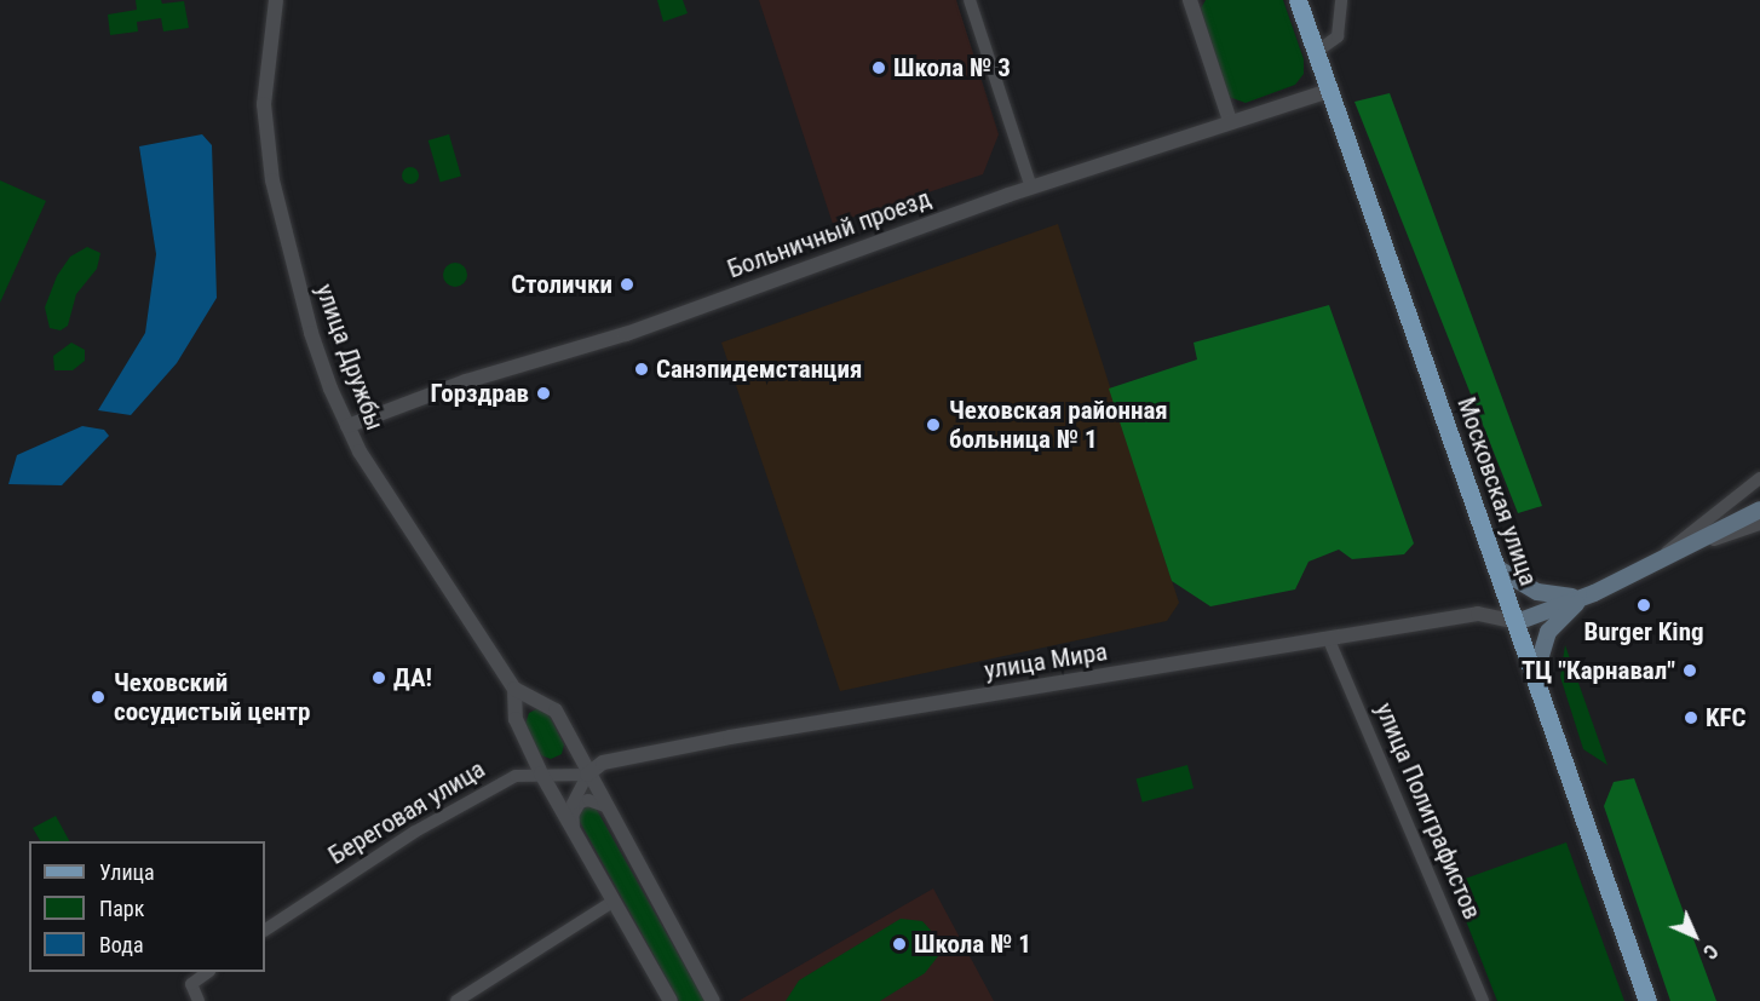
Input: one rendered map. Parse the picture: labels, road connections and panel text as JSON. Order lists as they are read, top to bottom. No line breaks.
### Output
{"streets":{"main road":["Московская улица"],"street":["Больничный проезд","улица Дружбы","улица Мира","улица Полиграфистов","Береговая улица"]},"crossings":[["Больничный проезд","улица Дружбы"],["Больничный проезд","Московская улица"],["улица Дружбы","улица Мира"],["улица Дружбы","Береговая улица"],["Московская улица","улица Мира"],["улица Мира","улица Полиграфистов"],["улица Мира","Береговая улица"]],"places":["Школа № 3","Столички","Санэпидемстанция","Горздрав","Чеховская районная больница № 1","Burger King","ТЦ \"Карнавал\"","ДА!","Чеховский сосудистый центр","KFC","Школа № 1"],"legend":["Улица","Парк","Вода"],"north":"bottom right"}
